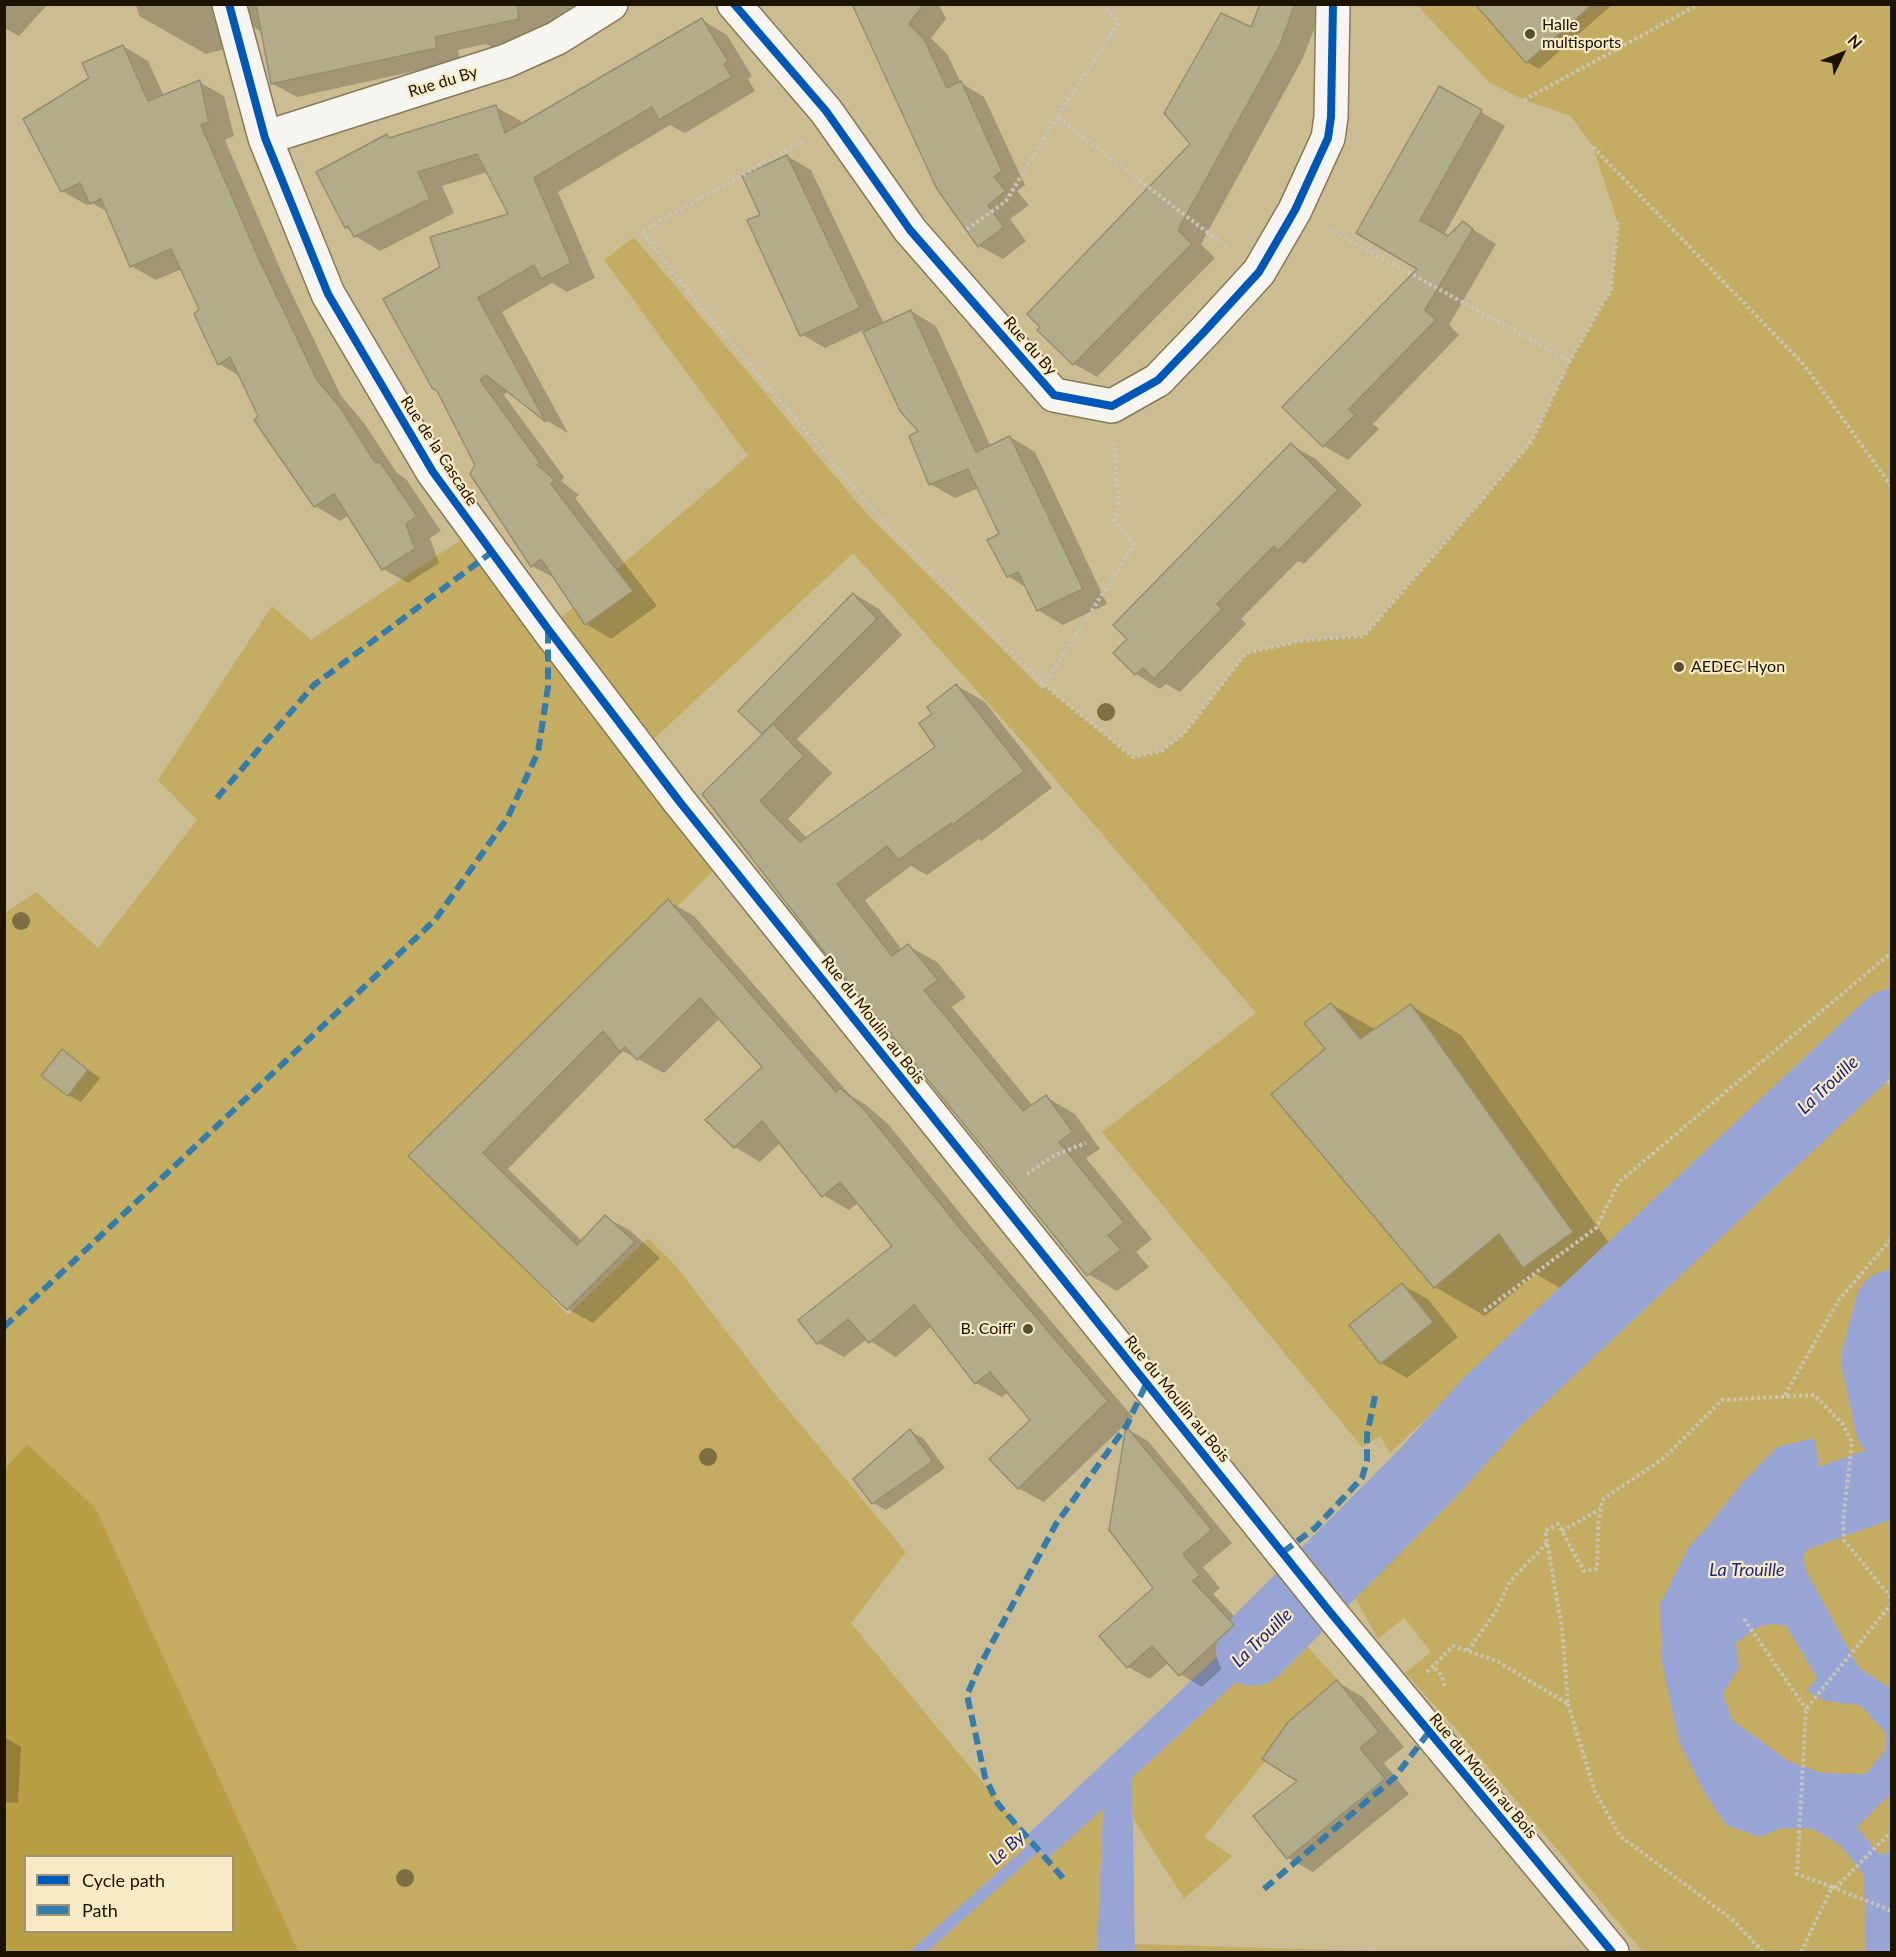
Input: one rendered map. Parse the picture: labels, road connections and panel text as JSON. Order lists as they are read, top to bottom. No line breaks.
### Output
{"streets":{"street":["Rue du By","Rue de la Cascade","Rue du Moulin au Bois"]},"crossings":[["Rue du By","Rue de la Cascade"],["Rue de la Cascade","Rue du Moulin au Bois"]],"water":["La Trouille","Le By"],"places":["Halle multisports","AEDEC Hyon","B. Coiff'"],"legend":["Cycle path","Path"],"north":"top right"}
